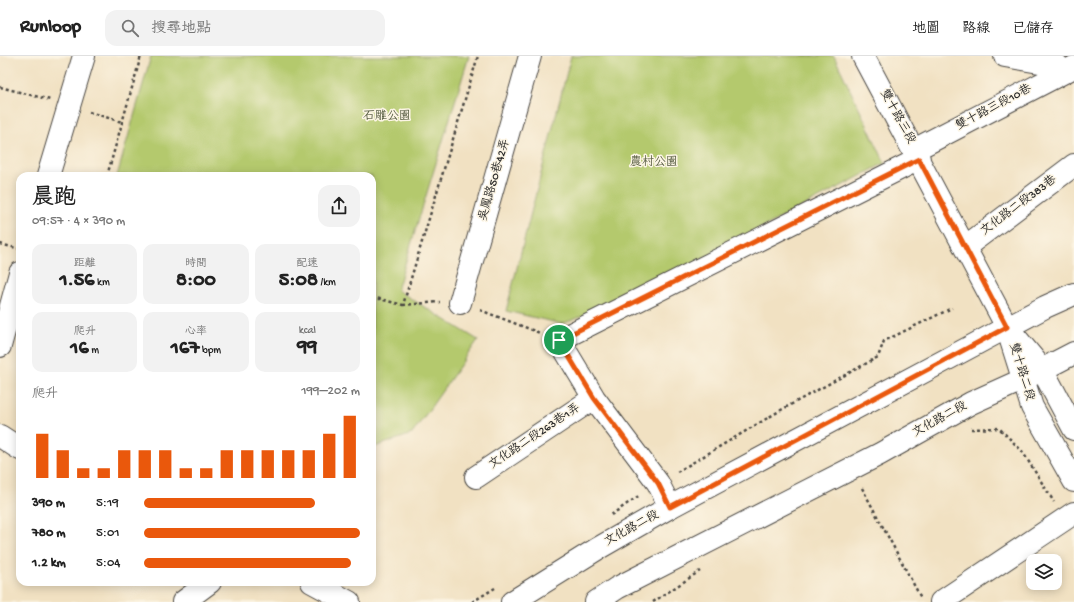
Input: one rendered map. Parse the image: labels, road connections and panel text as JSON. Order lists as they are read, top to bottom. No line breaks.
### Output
{"streets":{"main road":["雙十路三段10巷","雙十路三段","吳鳳路50巷42弄","文化路二段383巷","雙十路二段","文化路二段","文化路二段263巷1弄"]},"crossings":[["雙十路三段10巷","雙十路三段"],["雙十路三段","文化路二段383巷"],["雙十路三段","雙十路二段"],["雙十路三段","文化路二段"],["雙十路二段","文化路二段"]],"parks":["石雕公園","農村公園"],"page":{"header":"Runloop","search":"搜尋地點","nav":["地圖","路線","已儲存"],"heading":["晨跑","09:57 · 4 × 390 m"],"stats":[["距離","1.56 km"],["時間","8:00"],["配速","5:08 /km"],["爬升","16 m"],["心率","167 bpm"],["kcal","99"]],"chart":["爬升","199–202 m"],"list":[{"name":"390 m","note":"5:19"},{"name":"780 m","note":"5:01"},{"name":"1.2 km","note":"5:04"}]}}
